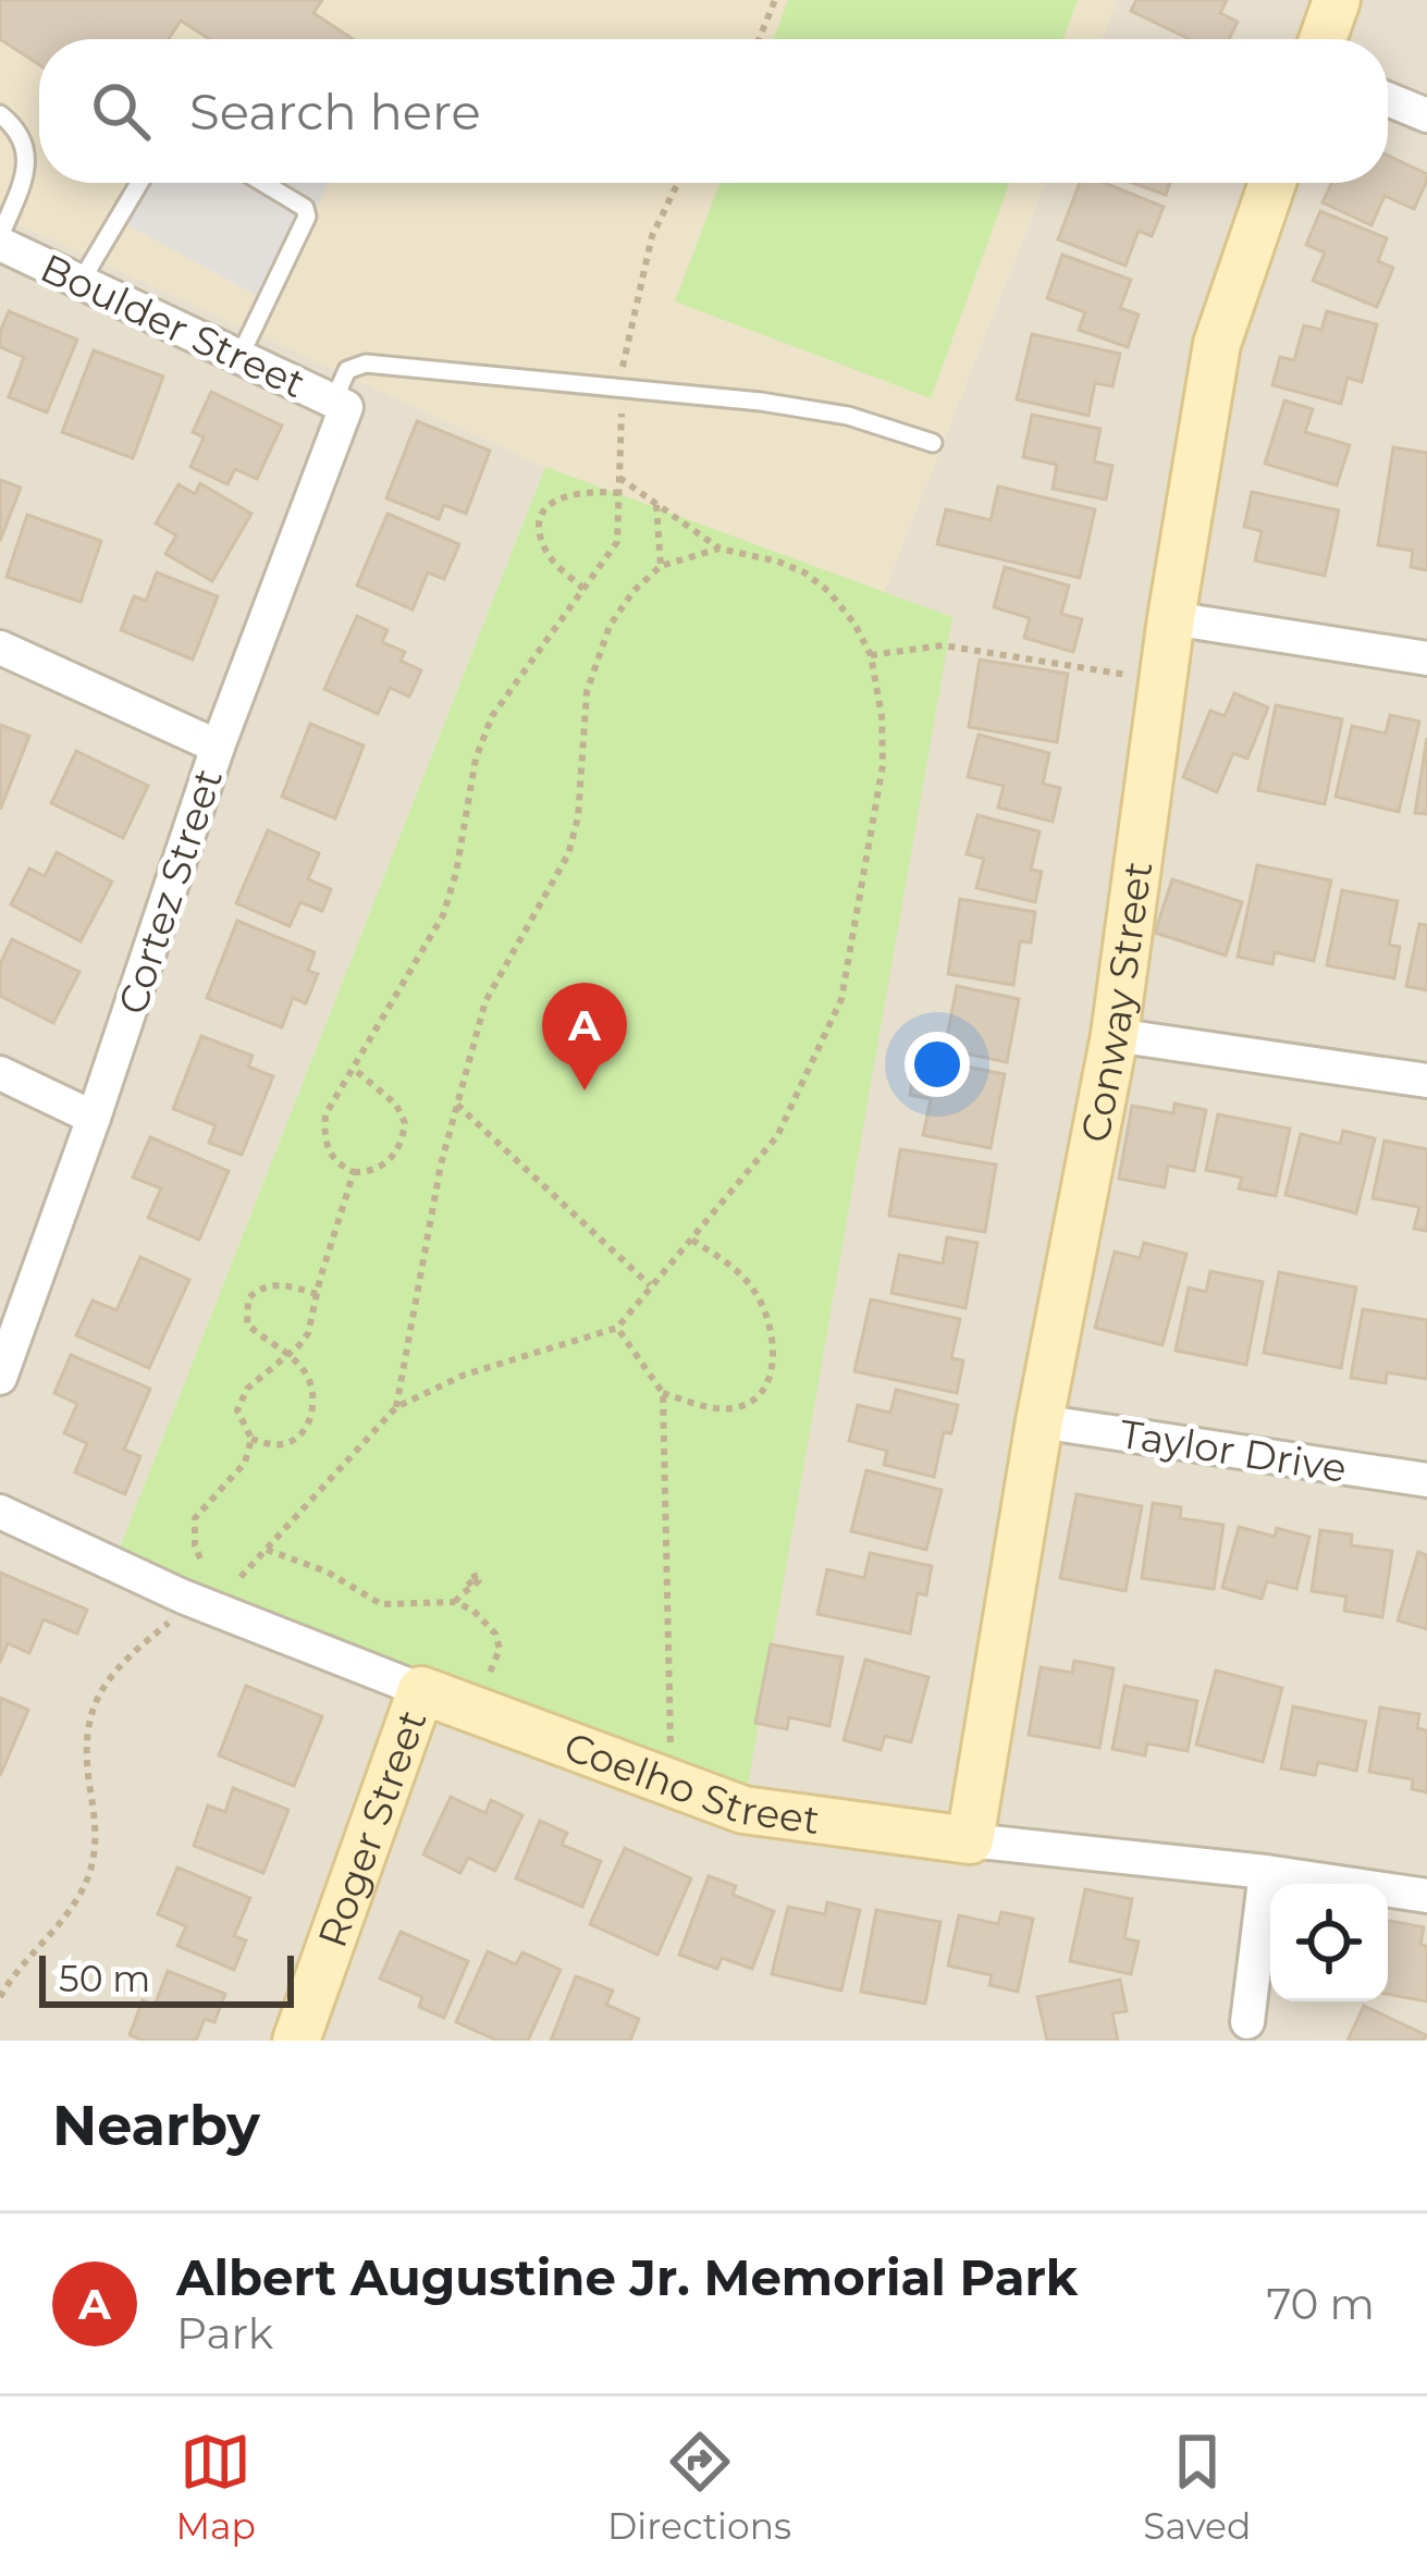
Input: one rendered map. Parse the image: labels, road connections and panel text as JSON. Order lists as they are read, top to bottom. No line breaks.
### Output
{"streets":{"street":["Boulder Street","Cortez Street","Conway Street","Taylor Drive","Coelho Street","Roger Street"]},"crossings":[["Boulder Street","Cortez Street"],["Conway Street","Taylor Drive"],["Conway Street","Coelho Street"],["Coelho Street","Roger Street"]],"scale_bar":"50 m","page":{"search":"Search here","pins":"A","scale":"50 m","heading":"Nearby","list":[{"mark":"A","name":"Albert Augustine Jr. Memorial Park","note":"Park","value":"70 m"}],"nav":["Map","Directions","Saved"]}}
